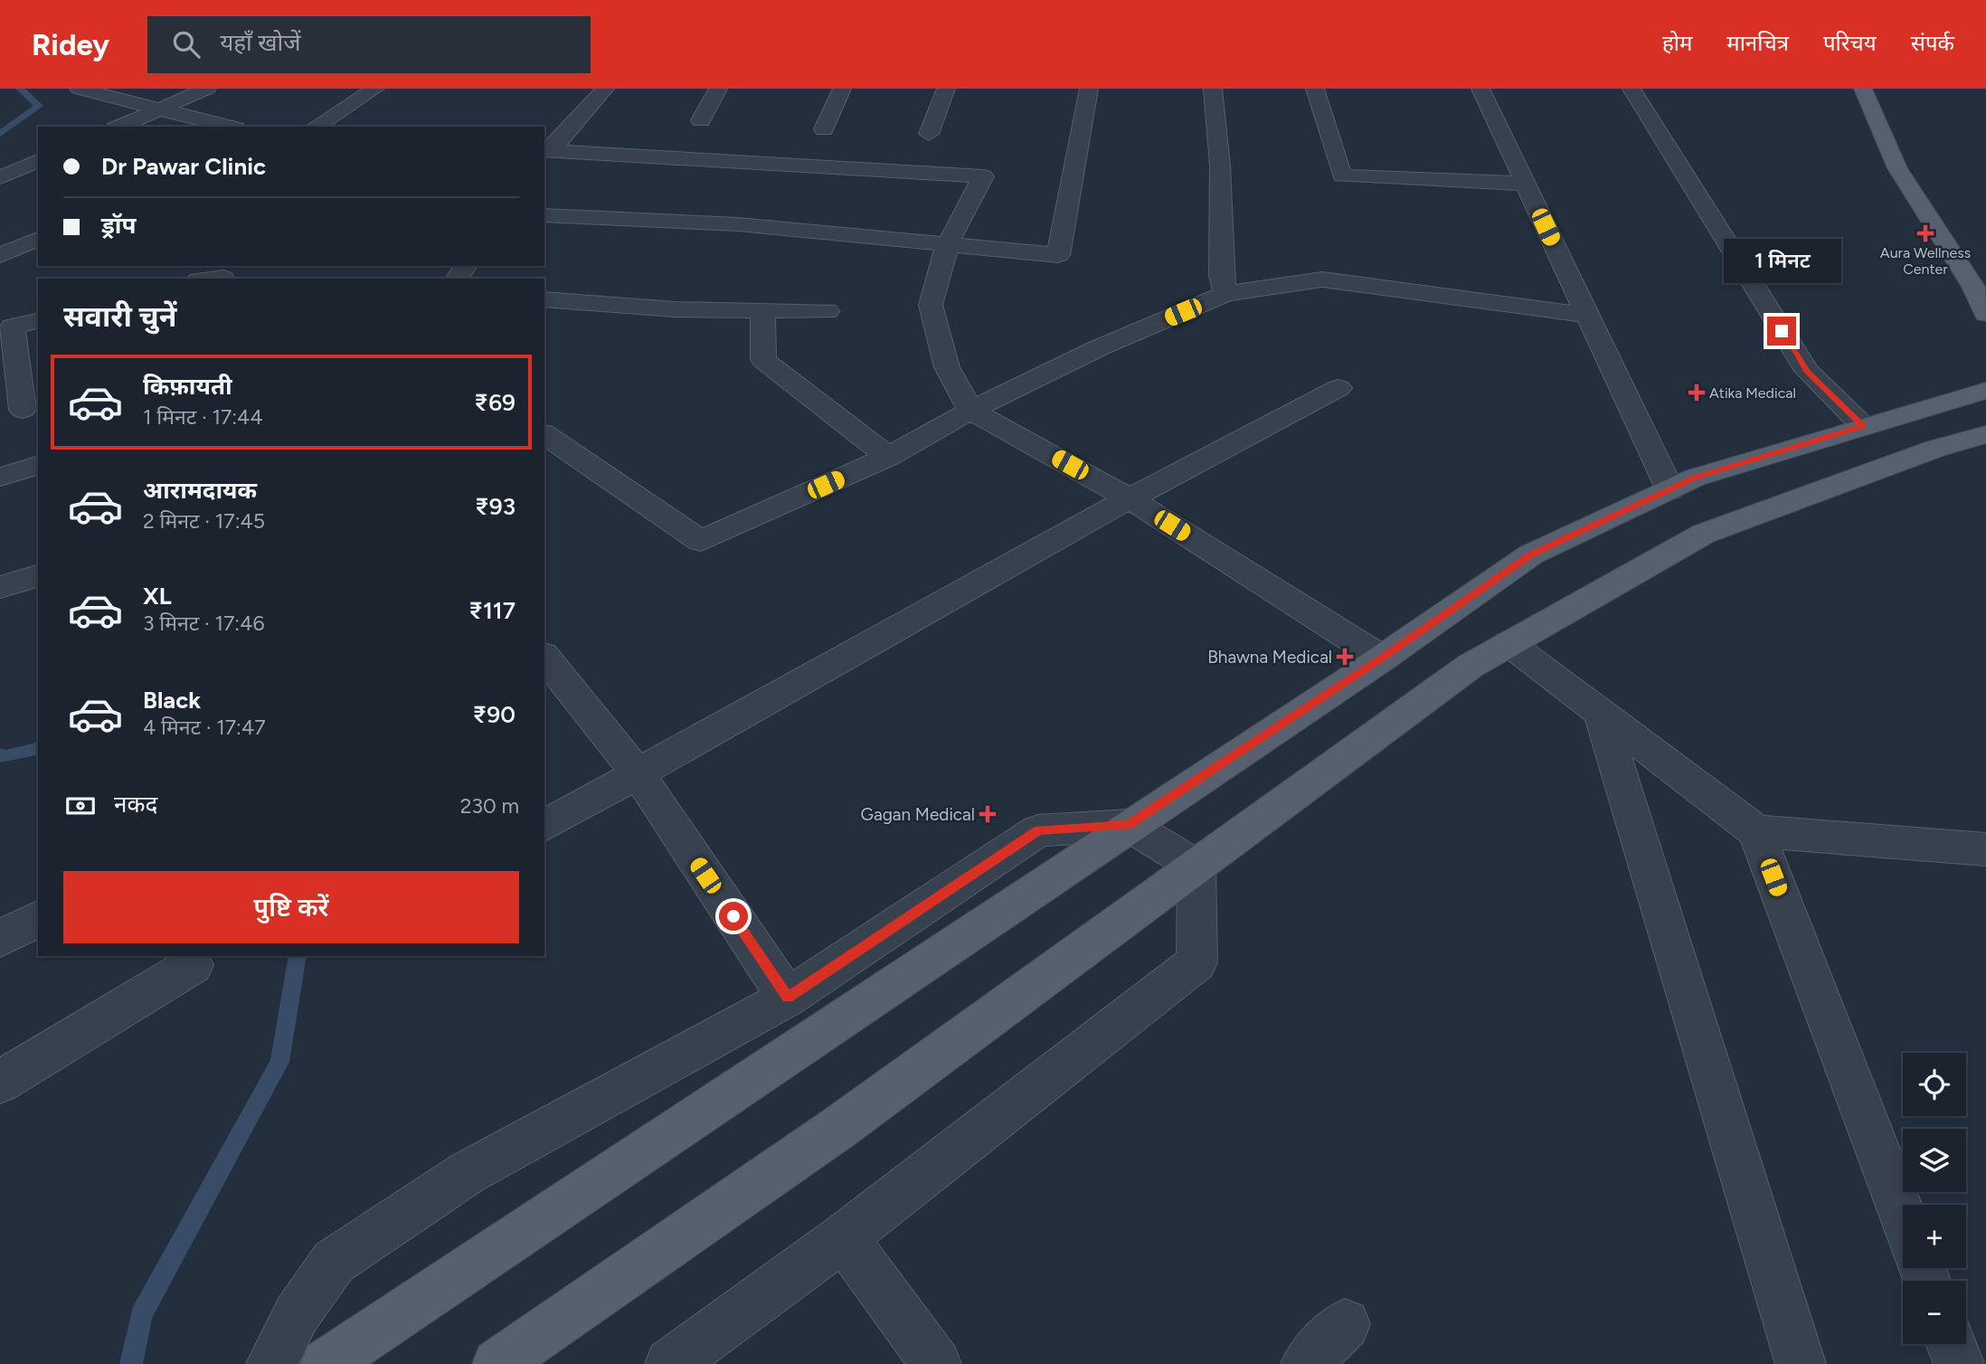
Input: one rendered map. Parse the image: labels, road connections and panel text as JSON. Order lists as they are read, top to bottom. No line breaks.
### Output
{"places":{"health":["Aura Wellness Center","Atika Medical","Bhawna Medical","Gagan Medical"]},"page":{"header":"Ridey","search":"यहाँ खोजें","nav":["होम","मानचित्र","परिचय","संपर्क"],"banner":["Dr Pawar Clinic","ड्रॉप"],"bubble":"1 मिनट","heading":"सवारी चुनें","list":[{"name":"किफ़ायती","note":"1 मिनट · 17:44","value":"₹69"},{"name":"आरामदायक","note":"2 मिनट · 17:45","value":"₹93"},{"name":"XL","note":"3 मिनट · 17:46","value":"₹117"},{"name":"Black","note":"4 मिनट · 17:47","value":"₹90"}],"pay":["नकद","230 m"],"buttons":"पुष्टि करें","map_buttons":["+","−"]}}
